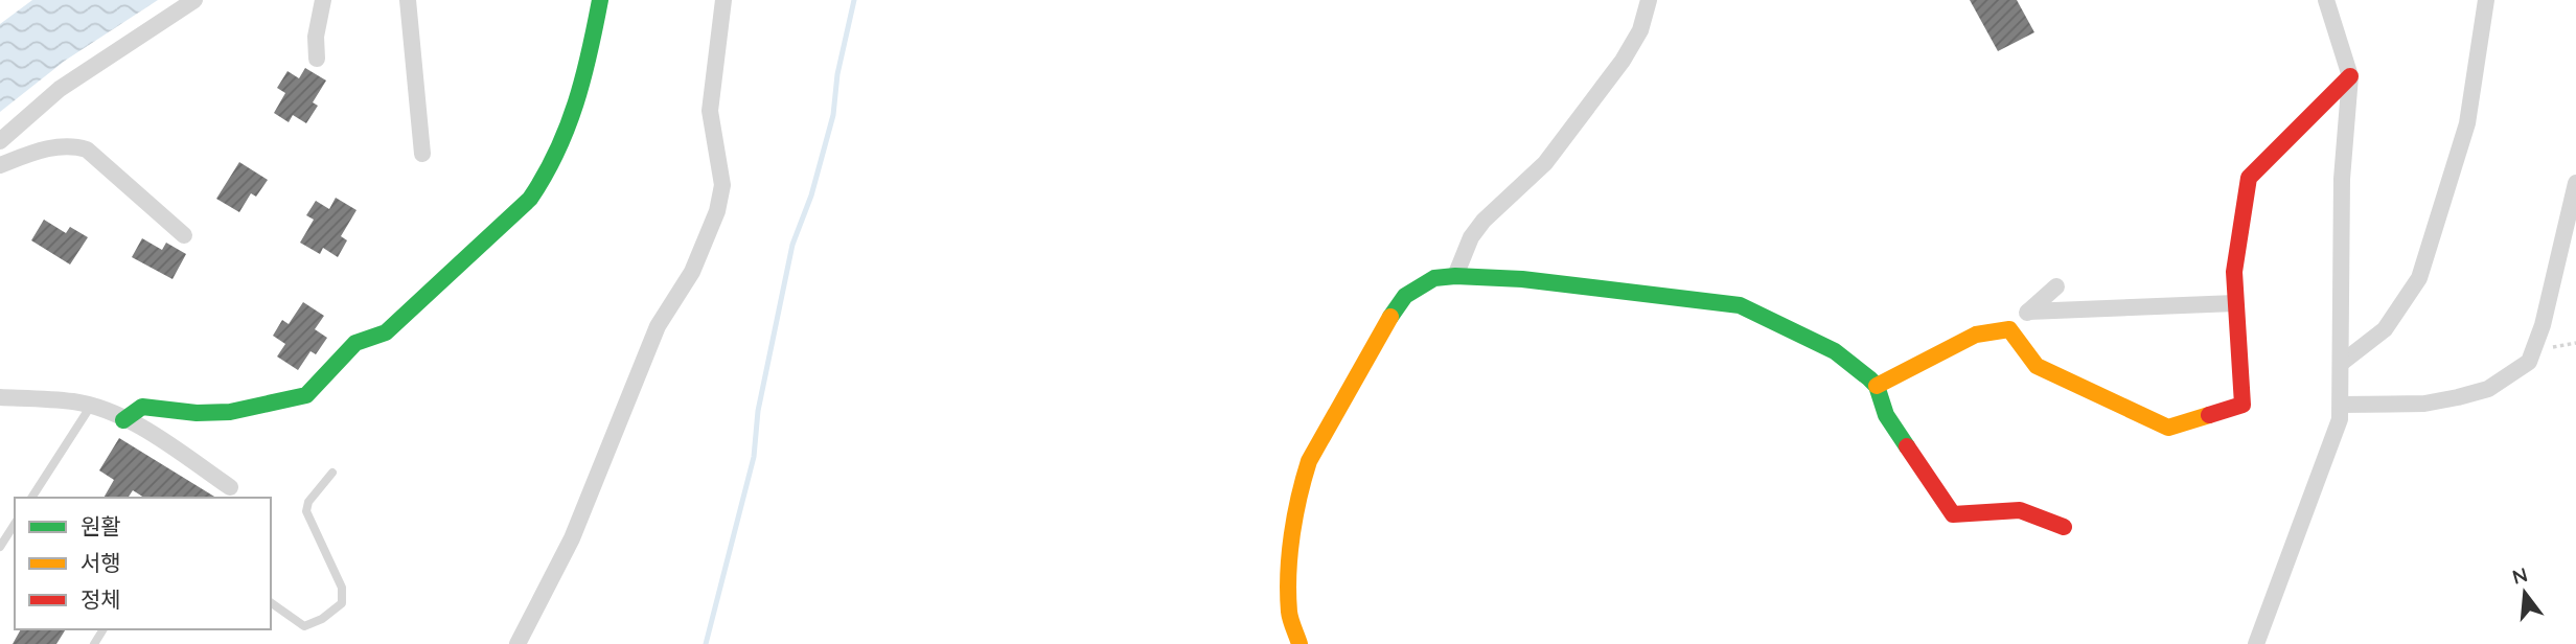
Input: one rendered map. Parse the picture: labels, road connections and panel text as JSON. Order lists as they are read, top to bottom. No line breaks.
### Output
{"legend":["원활","서행","정체"],"north":"top"}
